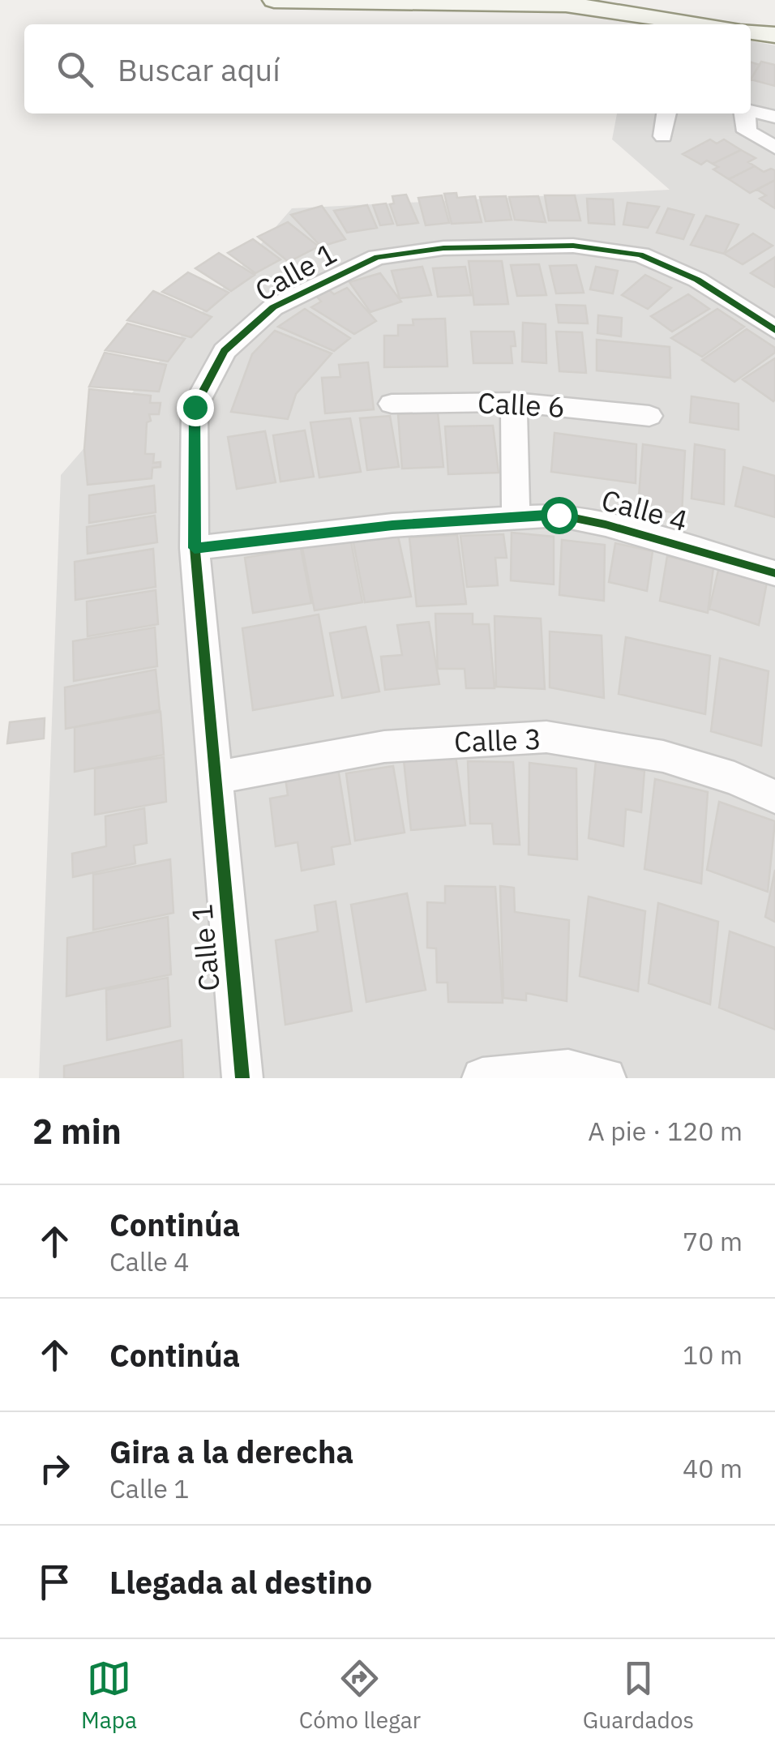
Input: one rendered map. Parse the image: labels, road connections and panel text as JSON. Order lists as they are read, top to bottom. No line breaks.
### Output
{"streets":{"street":["Calle 1","Calle 6","Calle 4","Calle 3"]},"crossings":[["Calle 1","Calle 4"],["Calle 1","Calle 3"]],"page":{"search":"Buscar aquí","heading":["2 min","A pie · 120 m"],"list":[["Continúa","Calle 4","70 m"],["Continúa","10 m"],["Gira a la derecha","Calle 1","40 m"],"Llegada al destino"],"nav":["Mapa","Cómo llegar","Guardados"]}}
